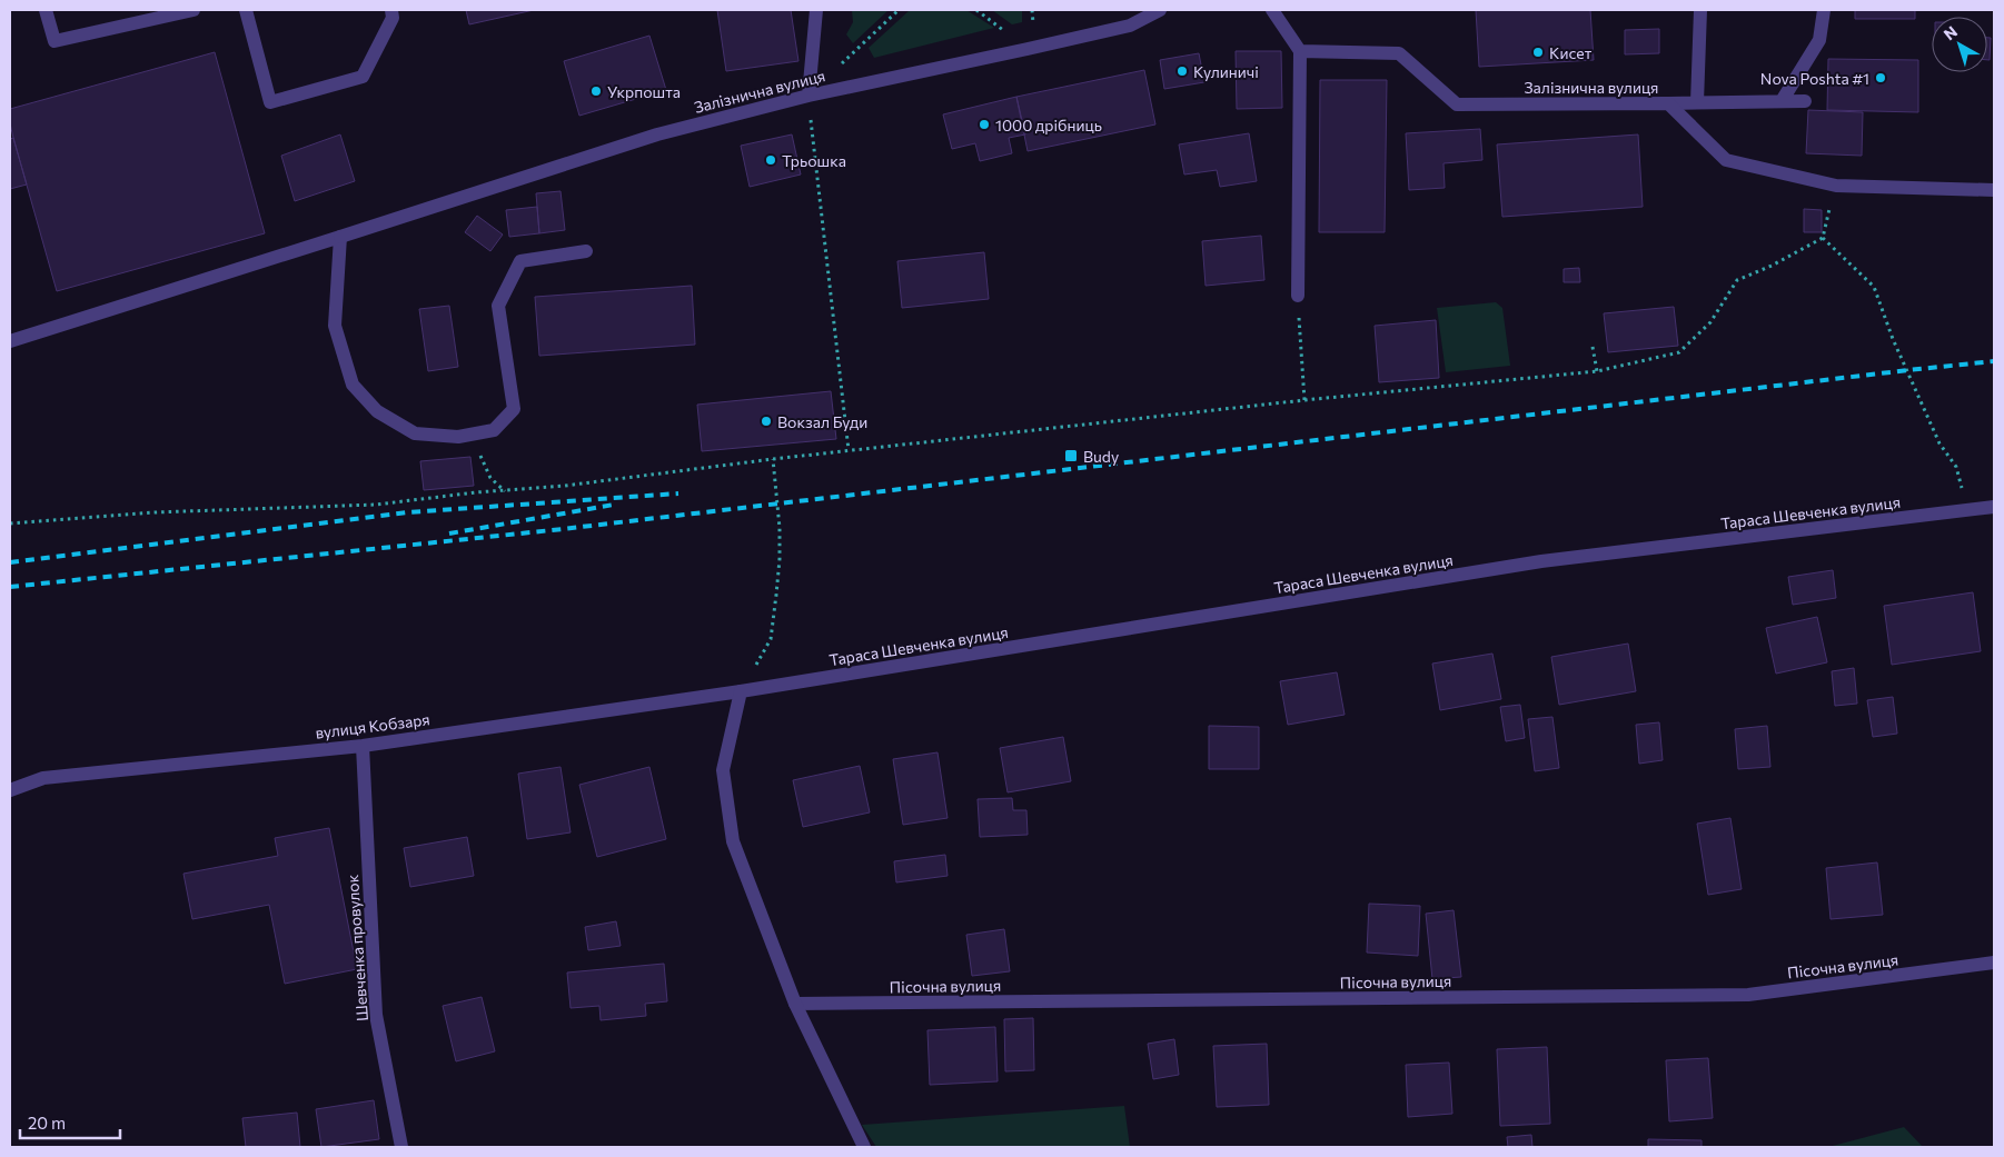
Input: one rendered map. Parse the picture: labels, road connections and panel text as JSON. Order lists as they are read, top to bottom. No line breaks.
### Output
{"streets":{"street":["Залізнична вулиця","Тараса Шевченка вулиця","вулиця Кобзаря","Шевченка провулок","Пісочна вулиця"]},"crossings":[["Тараса Шевченка вулиця","вулиця Кобзаря"],["вулиця Кобзаря","Шевченка провулок"]],"places":{"other":["Кисет","Кулиничі","Nova Poshta #1","Укрпошта","1000 дрібниць","Трьошка","Вокзал Буди"],"transit":["Budy"]},"scale_bar":"20 m","north":"top left"}
